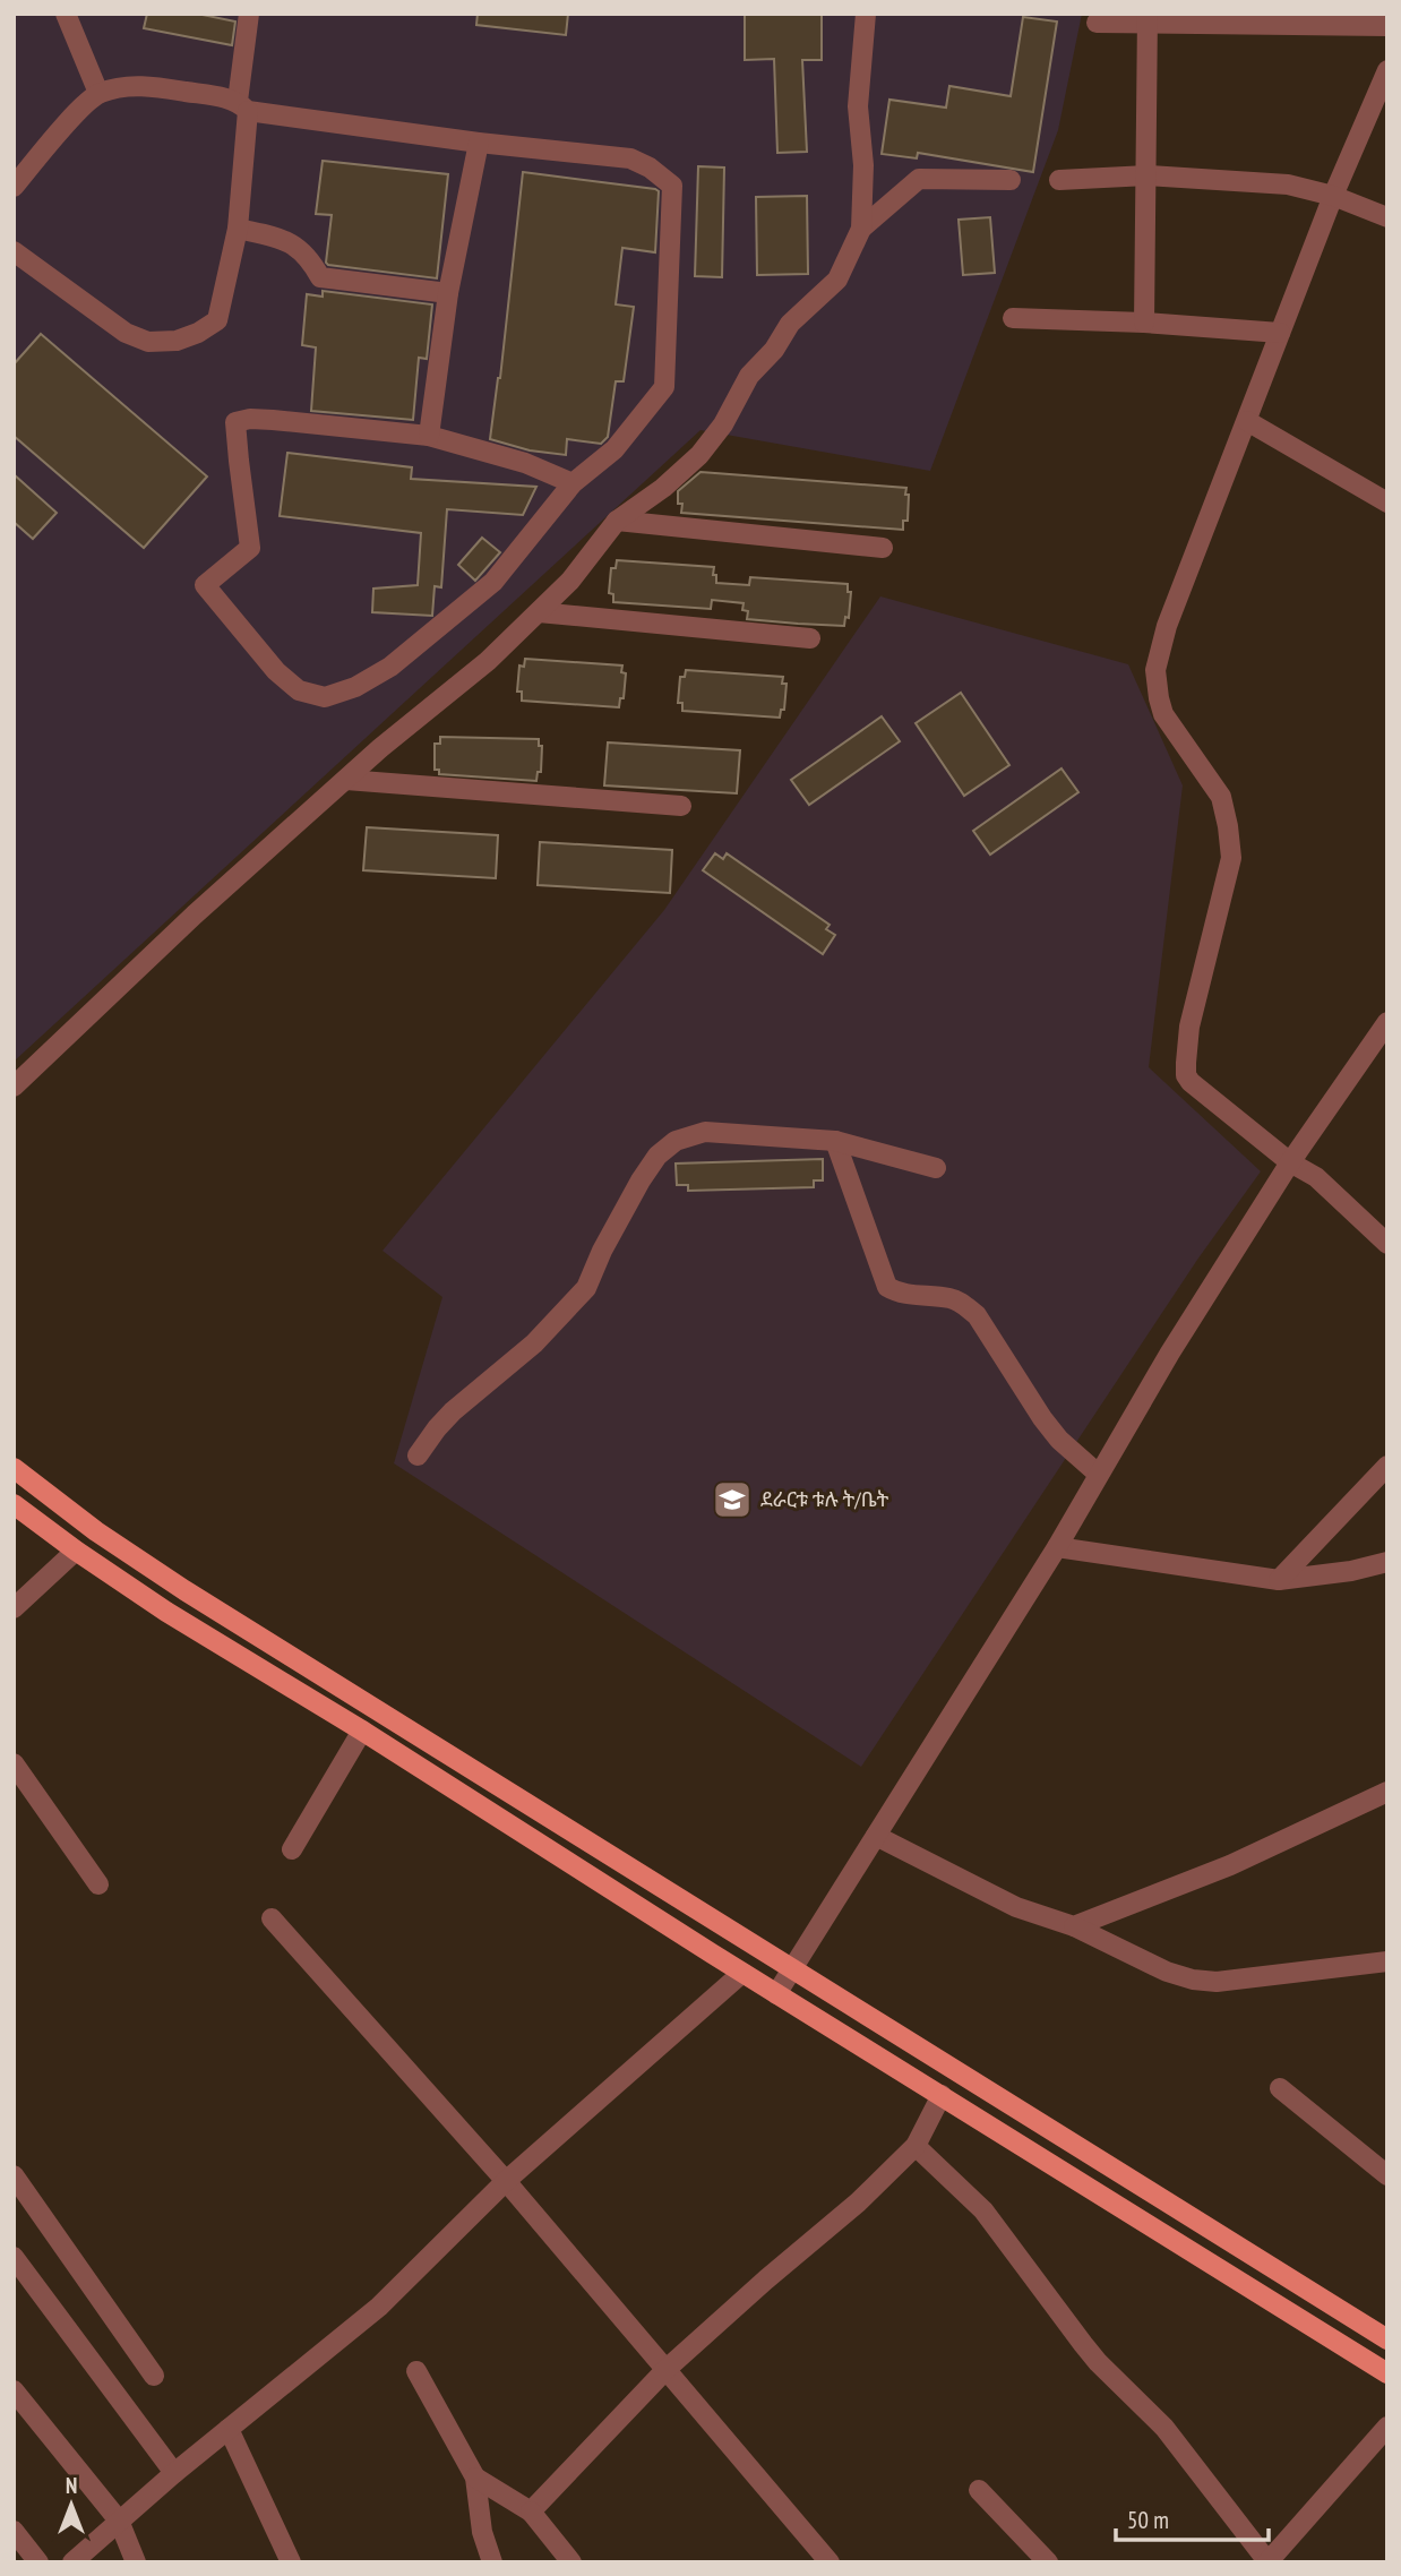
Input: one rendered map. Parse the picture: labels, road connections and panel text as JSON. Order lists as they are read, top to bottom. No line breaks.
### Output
{"places":{"school or university":["ደራርቱ ቱሉ ት/ቤት"]},"scale_bar":"50 m","north":"top"}
